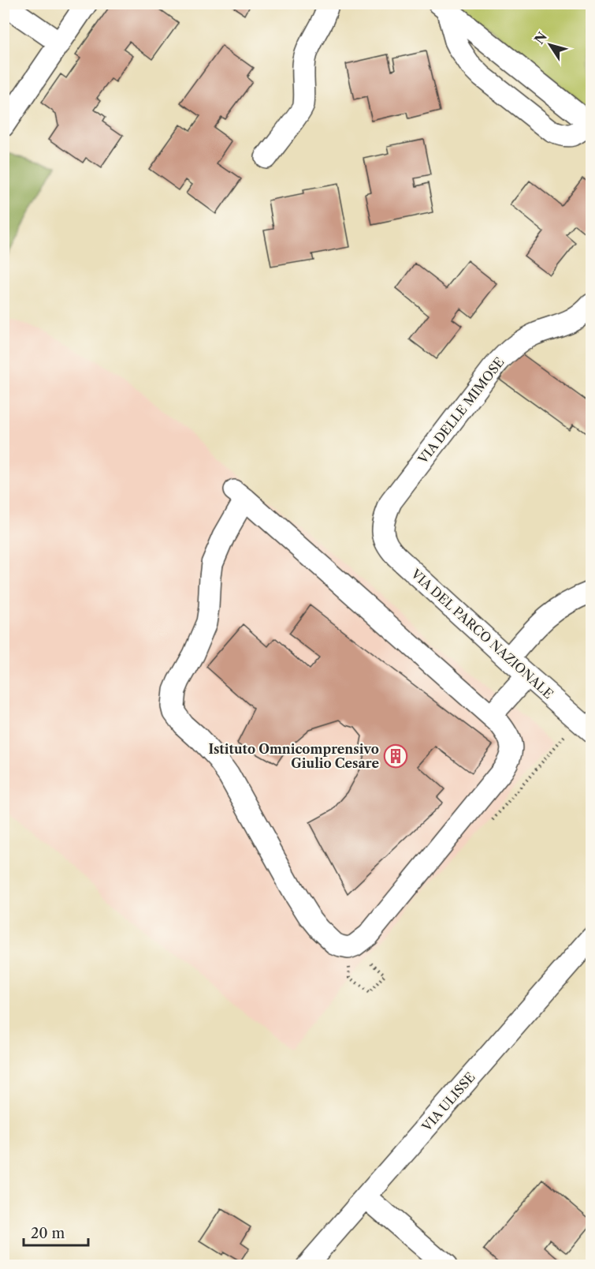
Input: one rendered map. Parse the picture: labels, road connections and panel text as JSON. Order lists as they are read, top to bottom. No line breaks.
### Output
{"streets":{"street":["VIA DELLE MIMOSE","VIA DEL PARCO NAZIONALE","VIA ULISSE"]},"crossings":[["VIA DELLE MIMOSE","VIA DEL PARCO NAZIONALE"]],"places":{"building":["Istituto Omnicomprensivo Giulio Cesare"]},"scale_bar":"20 m","north":"top left"}
